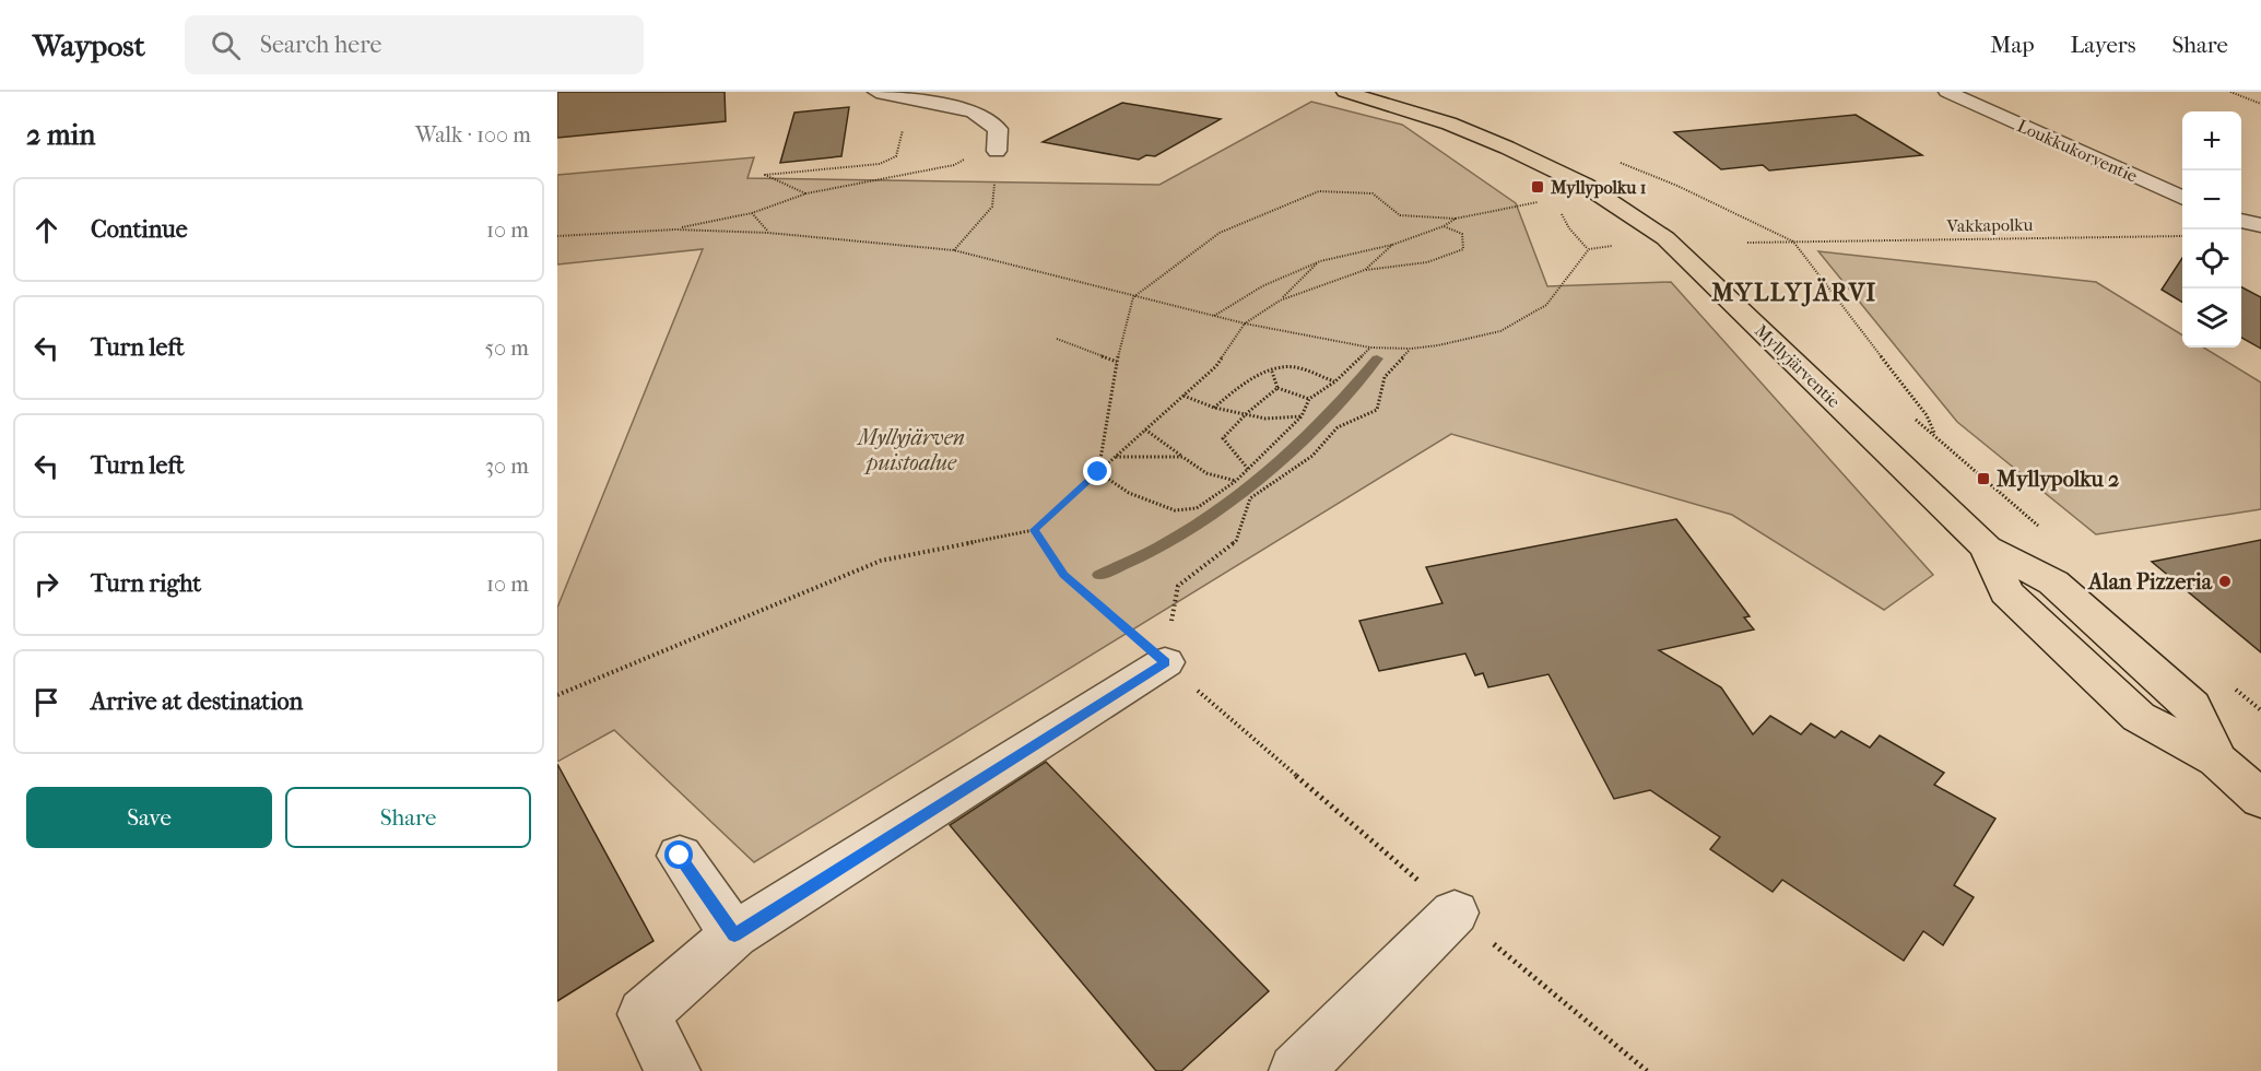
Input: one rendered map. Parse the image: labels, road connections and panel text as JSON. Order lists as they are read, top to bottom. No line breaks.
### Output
{"streets":{"main road":["Myllyjärventie"],"street":["Loukkukorventie"],"path":["Vakkapolku"]},"districts":["MYLLYJÄRVI"],"parks":["Myllyjärven puistoalue"],"places":{"transit":["Myllypolku 1","Myllypolku 2"],"other":["Alan Pizzeria"]},"page":{"header":"Waypost","search":"Search here","nav":["Map","Layers","Share"],"heading":["2 min","Walk · 100 m"],"map_buttons":["+","−"],"list":[["Continue","10 m"],["Turn left","50 m"],["Turn left","30 m"],["Turn right","10 m"],"Arrive at destination"],"buttons":["Save","Share"]}}
